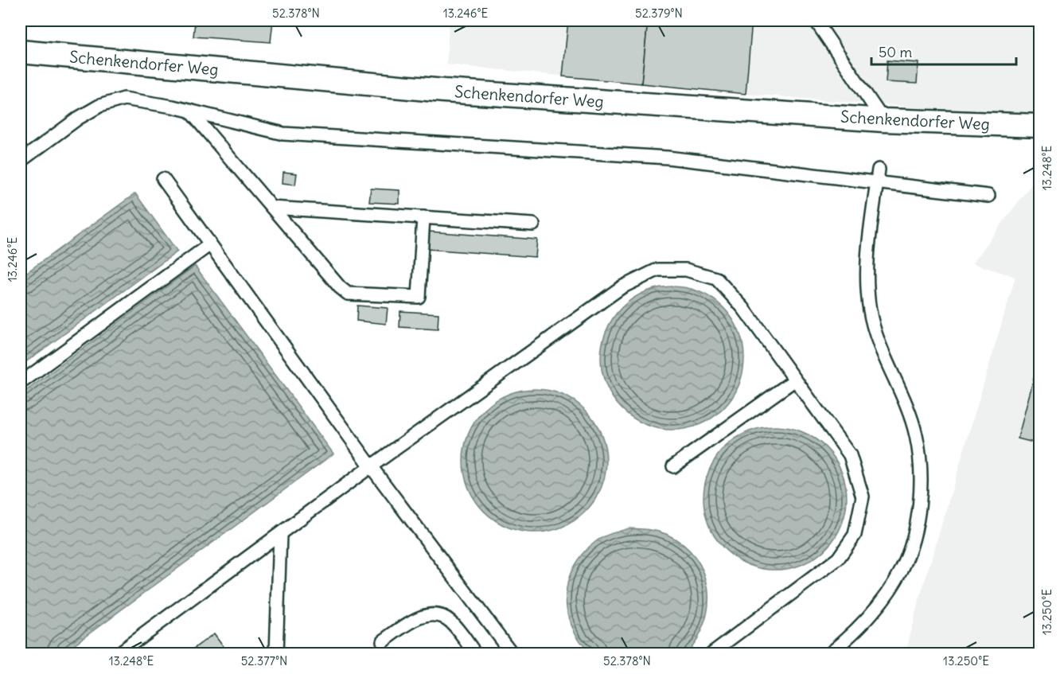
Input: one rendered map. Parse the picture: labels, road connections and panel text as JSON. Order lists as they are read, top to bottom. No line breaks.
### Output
{"streets":{"street":["Schenkendorfer Weg"]},"scale_bar":"50 m","coordinates":["52.378°N","13.246°E","52.379°N","13.248°E","13.250°E","52.377°N"]}
